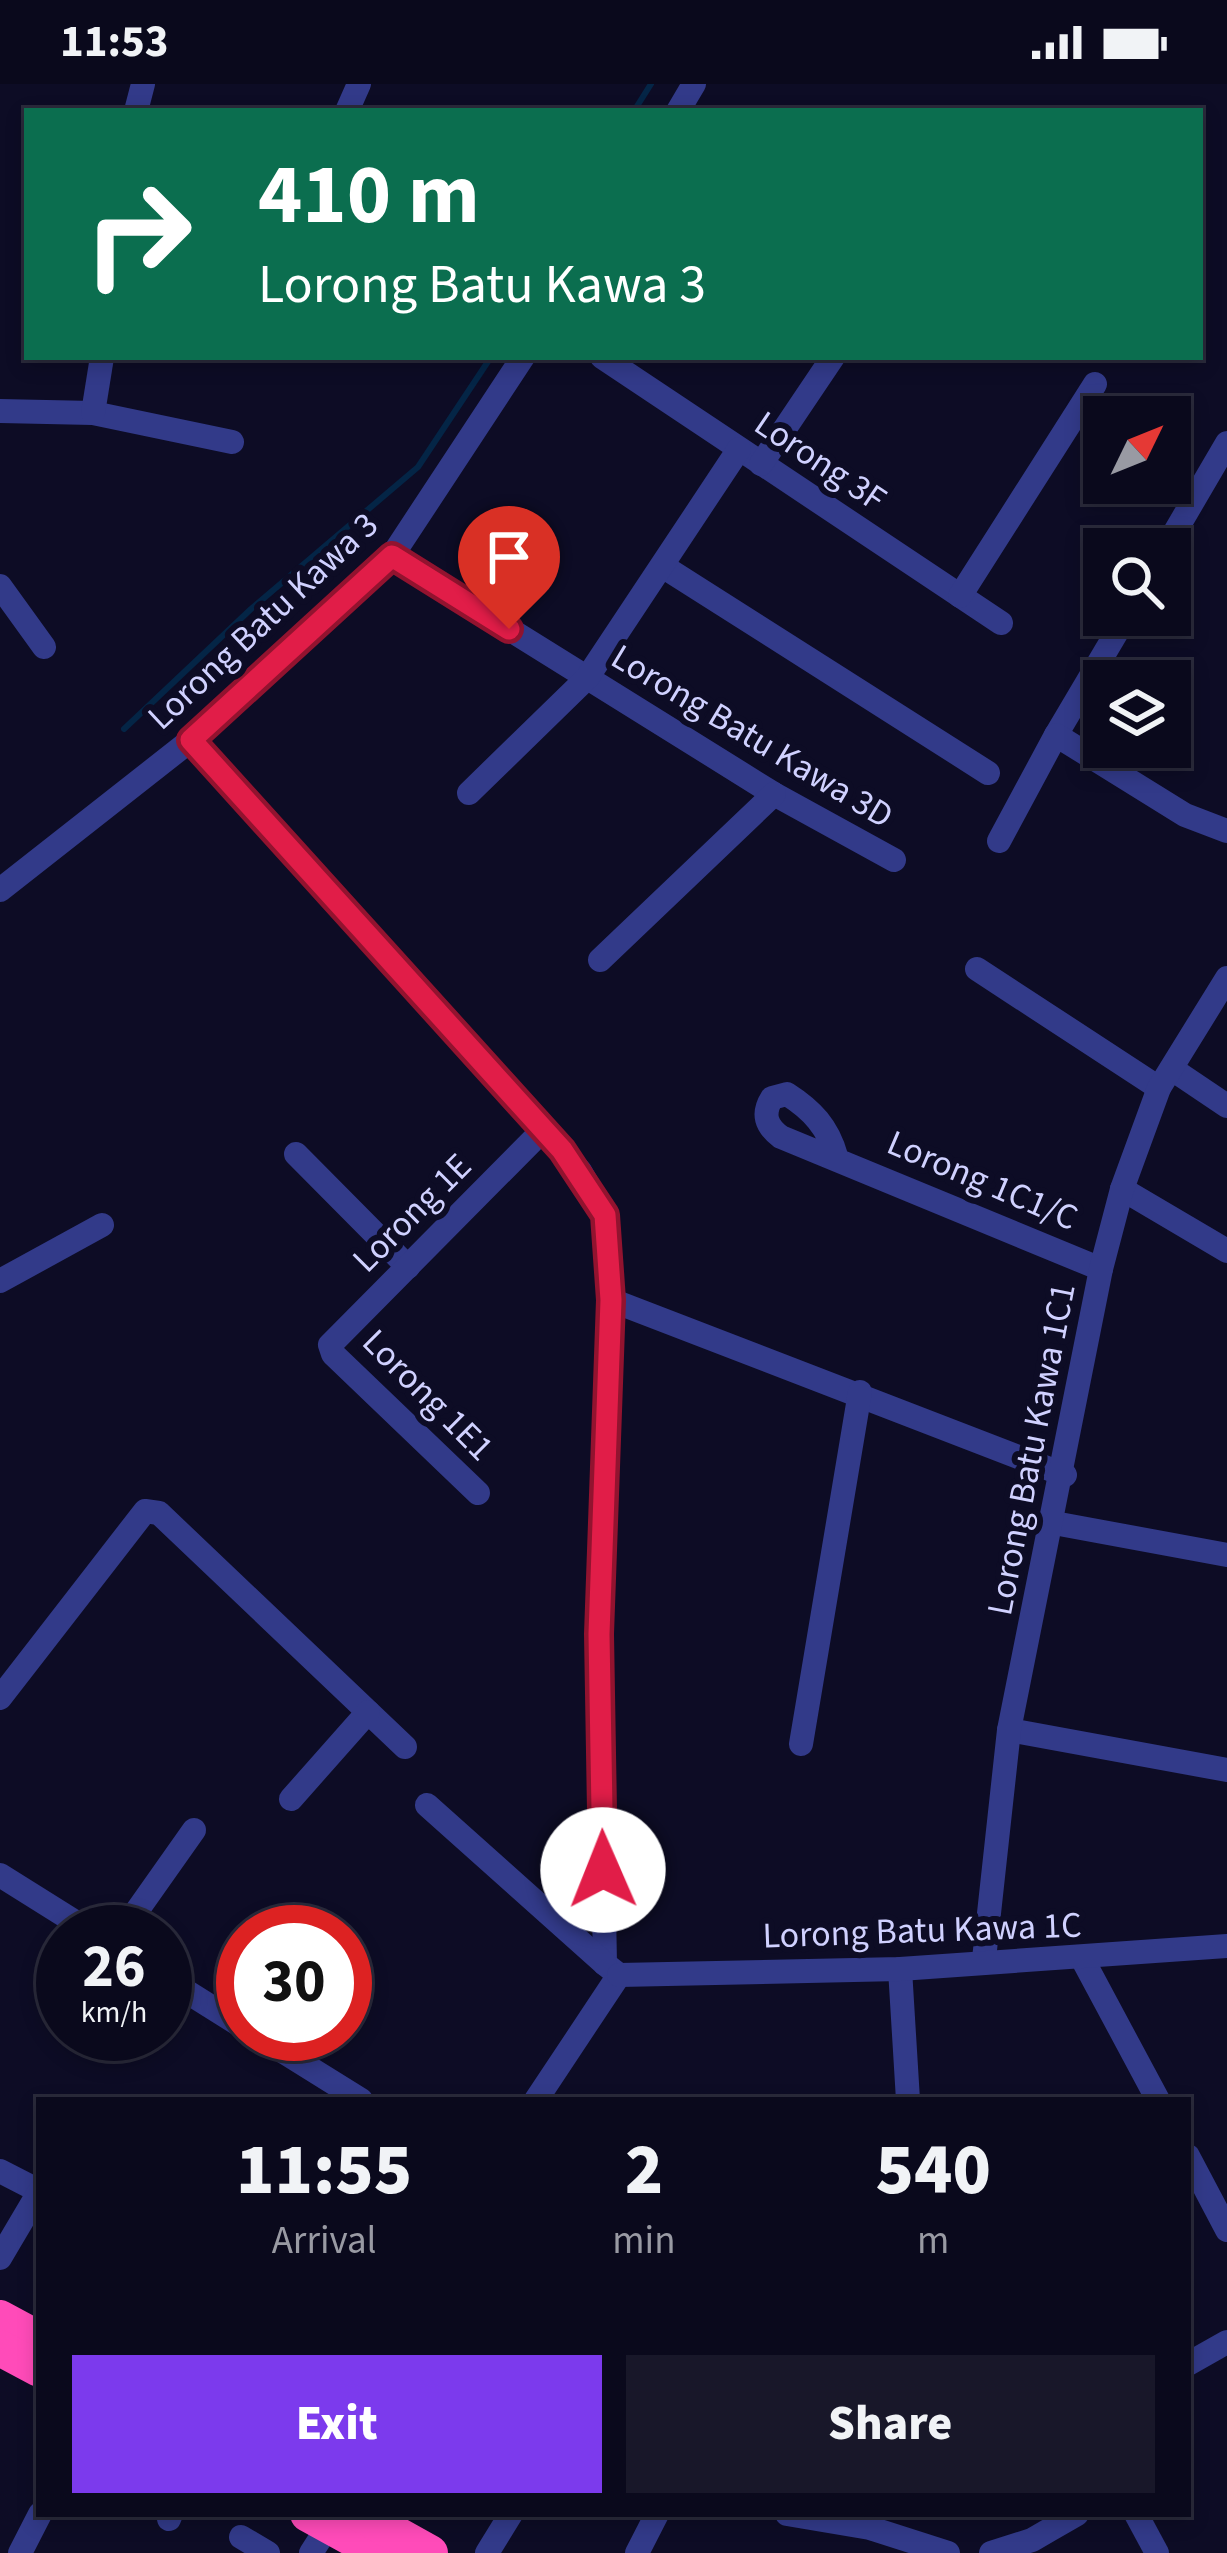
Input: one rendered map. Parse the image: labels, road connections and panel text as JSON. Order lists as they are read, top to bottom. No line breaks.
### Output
{"streets":{"street":["Lorong 3F","Lorong Batu Kawa 3","Lorong Batu Kawa 3D","Lorong 1C1/C","Lorong 1E","Lorong 1E1","Lorong Batu Kawa 1C1","Lorong Batu Kawa 1C"]},"crossings":[["Lorong Batu Kawa 3","Lorong Batu Kawa 3D"],["Lorong 1C1/C","Lorong Batu Kawa 1C1"],["Lorong 1E","Lorong 1E1"],["Lorong Batu Kawa 1C1","Lorong Batu Kawa 1C"]],"north":"top right","page":{"status":"11:53","turn":["410 m","Lorong Batu Kawa 3"],"speed":"26 km/h","limit":"30","eta":["11:55","Arrival","2","min","540","m"],"buttons":["Exit","Share"]}}
